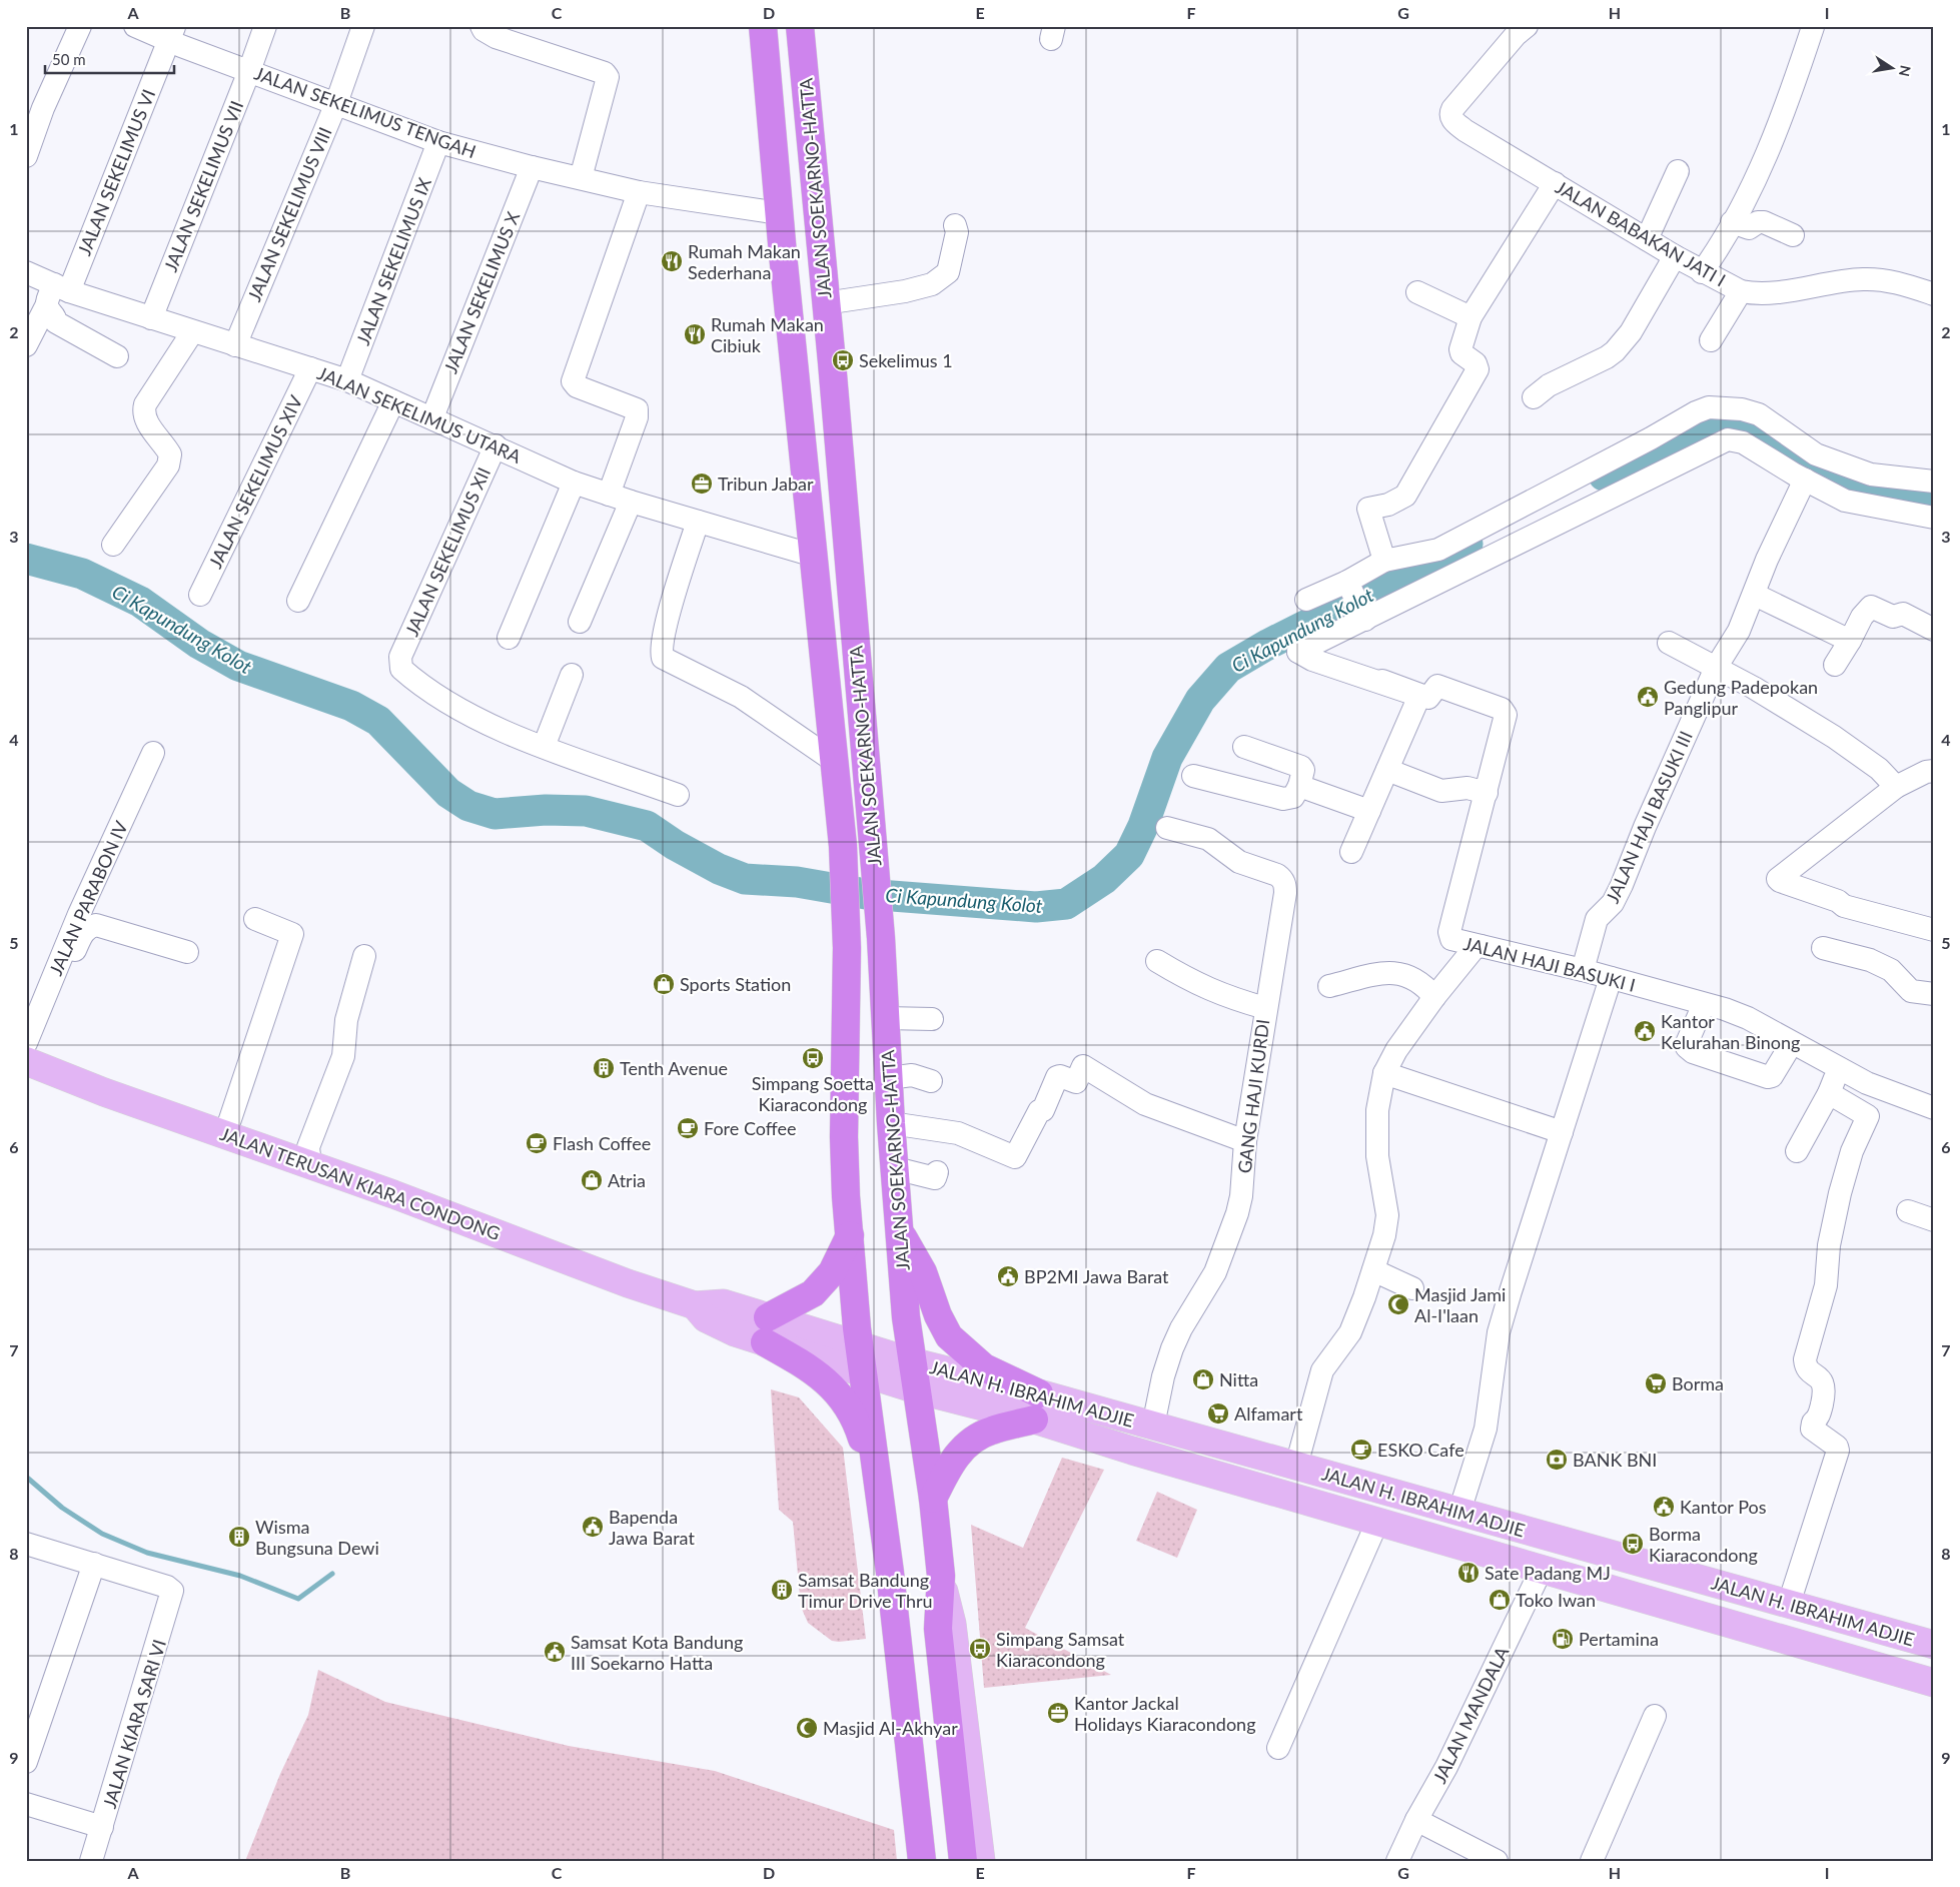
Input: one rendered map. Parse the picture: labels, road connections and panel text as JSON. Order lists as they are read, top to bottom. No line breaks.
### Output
{"streets":{"highway":["JALAN SOEKARNO-HATTA"],"main road":["JALAN TERUSAN KIARA CONDONG","JALAN H. IBRAHIM ADJIE"],"street":["JALAN SEKELIMUS TENGAH","JALAN SEKELIMUS VI","JALAN SEKELIMUS VII","JALAN SEKELIMUS VIII","JALAN BABAKAN JATI I","JALAN SEKELIMUS IX","JALAN SEKELIMUS X","JALAN SEKELIMUS UTARA","JALAN SEKELIMUS XIV","JALAN SEKELIMUS XII","JALAN HAJI BASUKI III","JALAN PARABON IV","JALAN HAJI BASUKI I","GANG HAJI KURDI","JALAN MANDALA","JALAN KIARA SARI VI"]},"crossings":[["JALAN SEKELIMUS TENGAH","JALAN SEKELIMUS VI"],["JALAN SEKELIMUS TENGAH","JALAN SEKELIMUS VII"],["JALAN SEKELIMUS TENGAH","JALAN SOEKARNO-HATTA"],["JALAN SEKELIMUS TENGAH","JALAN SEKELIMUS VIII"],["JALAN SEKELIMUS TENGAH","JALAN SEKELIMUS IX"],["JALAN SEKELIMUS TENGAH","JALAN SEKELIMUS X"],["JALAN SEKELIMUS VI","JALAN SEKELIMUS UTARA"],["JALAN SEKELIMUS VII","JALAN SEKELIMUS UTARA"],["JALAN SOEKARNO-HATTA","JALAN SEKELIMUS UTARA"],["JALAN SOEKARNO-HATTA","JALAN TERUSAN KIARA CONDONG"],["JALAN SOEKARNO-HATTA","JALAN H. IBRAHIM ADJIE"],["JALAN SEKELIMUS VIII","JALAN SEKELIMUS UTARA"],["JALAN SEKELIMUS IX","JALAN SEKELIMUS UTARA"],["JALAN SEKELIMUS X","JALAN SEKELIMUS UTARA"],["JALAN SEKELIMUS UTARA","JALAN SEKELIMUS XIV"],["JALAN SEKELIMUS UTARA","JALAN SEKELIMUS XII"],["JALAN HAJI BASUKI III","JALAN HAJI BASUKI I"],["GANG HAJI KURDI","JALAN H. IBRAHIM ADJIE"],["JALAN TERUSAN KIARA CONDONG","JALAN H. IBRAHIM ADJIE"],["JALAN H. IBRAHIM ADJIE","JALAN MANDALA"]],"water":["Ci Kapundung Kolot"],"places":{"restaurant":["Rumah Makan Sederhana","Rumah Makan Cibiuk","Sate Padang MJ"],"bus stop":["Sekelimus 1","Simpang Soetta Kiaracondong","Borma Kiaracondong","Simpang Samsat Kiaracondong"],"office":["Tribun Jabar","Kantor Jackal Holidays Kiaracondong"],"public building":["Gedung Padepokan Panglipur","Kantor Kelurahan Binong","BP2MI Jawa Barat","Kantor Pos","Bapenda Jawa Barat","Samsat Kota Bandung III Soekarno Hatta"],"shop":["Sports Station","Atria","Nitta","Toko Iwan"],"building":["Tenth Avenue","Wisma Bungsuna Dewi","Samsat Bandung Timur Drive Thru"],"cafe":["Fore Coffee","Flash Coffee","ESKO Cafe"],"mosque":["Masjid Jami Al-I'laan","Masjid Al-Akhyar"],"supermarket":["Borma","Alfamart"],"bank":["BANK BNI"],"fuel station":["Pertamina"]},"scale_bar":"50 m","north":"right","grid":{"columns":["A","B","C","D","E","F","G","H","I"],"rows":["1","2","3","4","5","6","7","8","9"]}}
